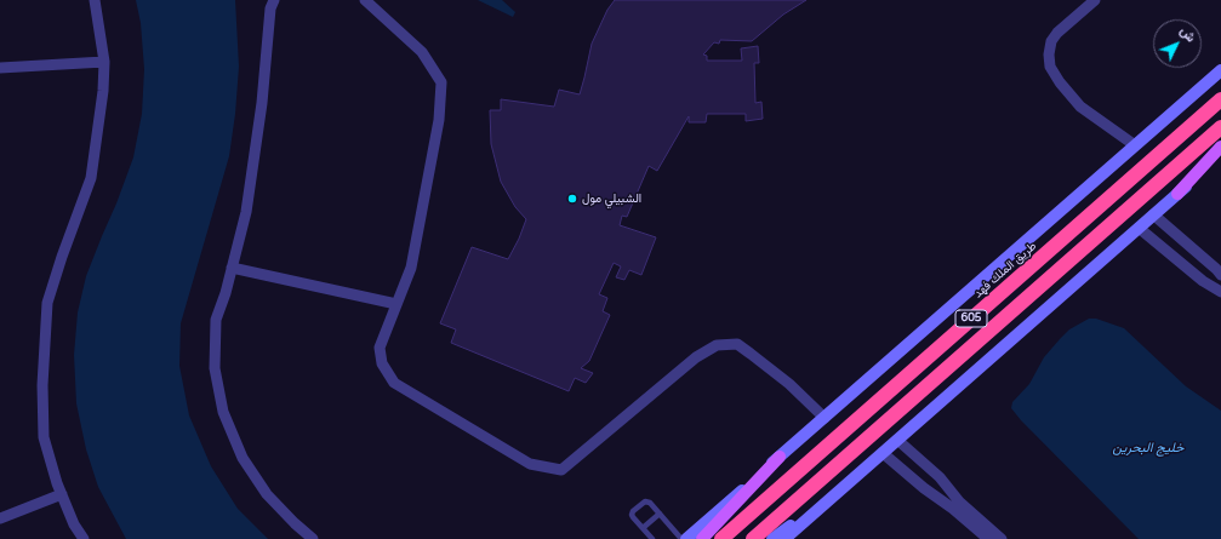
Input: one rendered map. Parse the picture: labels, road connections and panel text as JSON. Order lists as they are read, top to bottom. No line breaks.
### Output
{"streets":{"highway":["طريق الملك فهد","605"]},"water":["خليج البحرين"],"places":["الشبيلي مول"],"north":"top right"}
